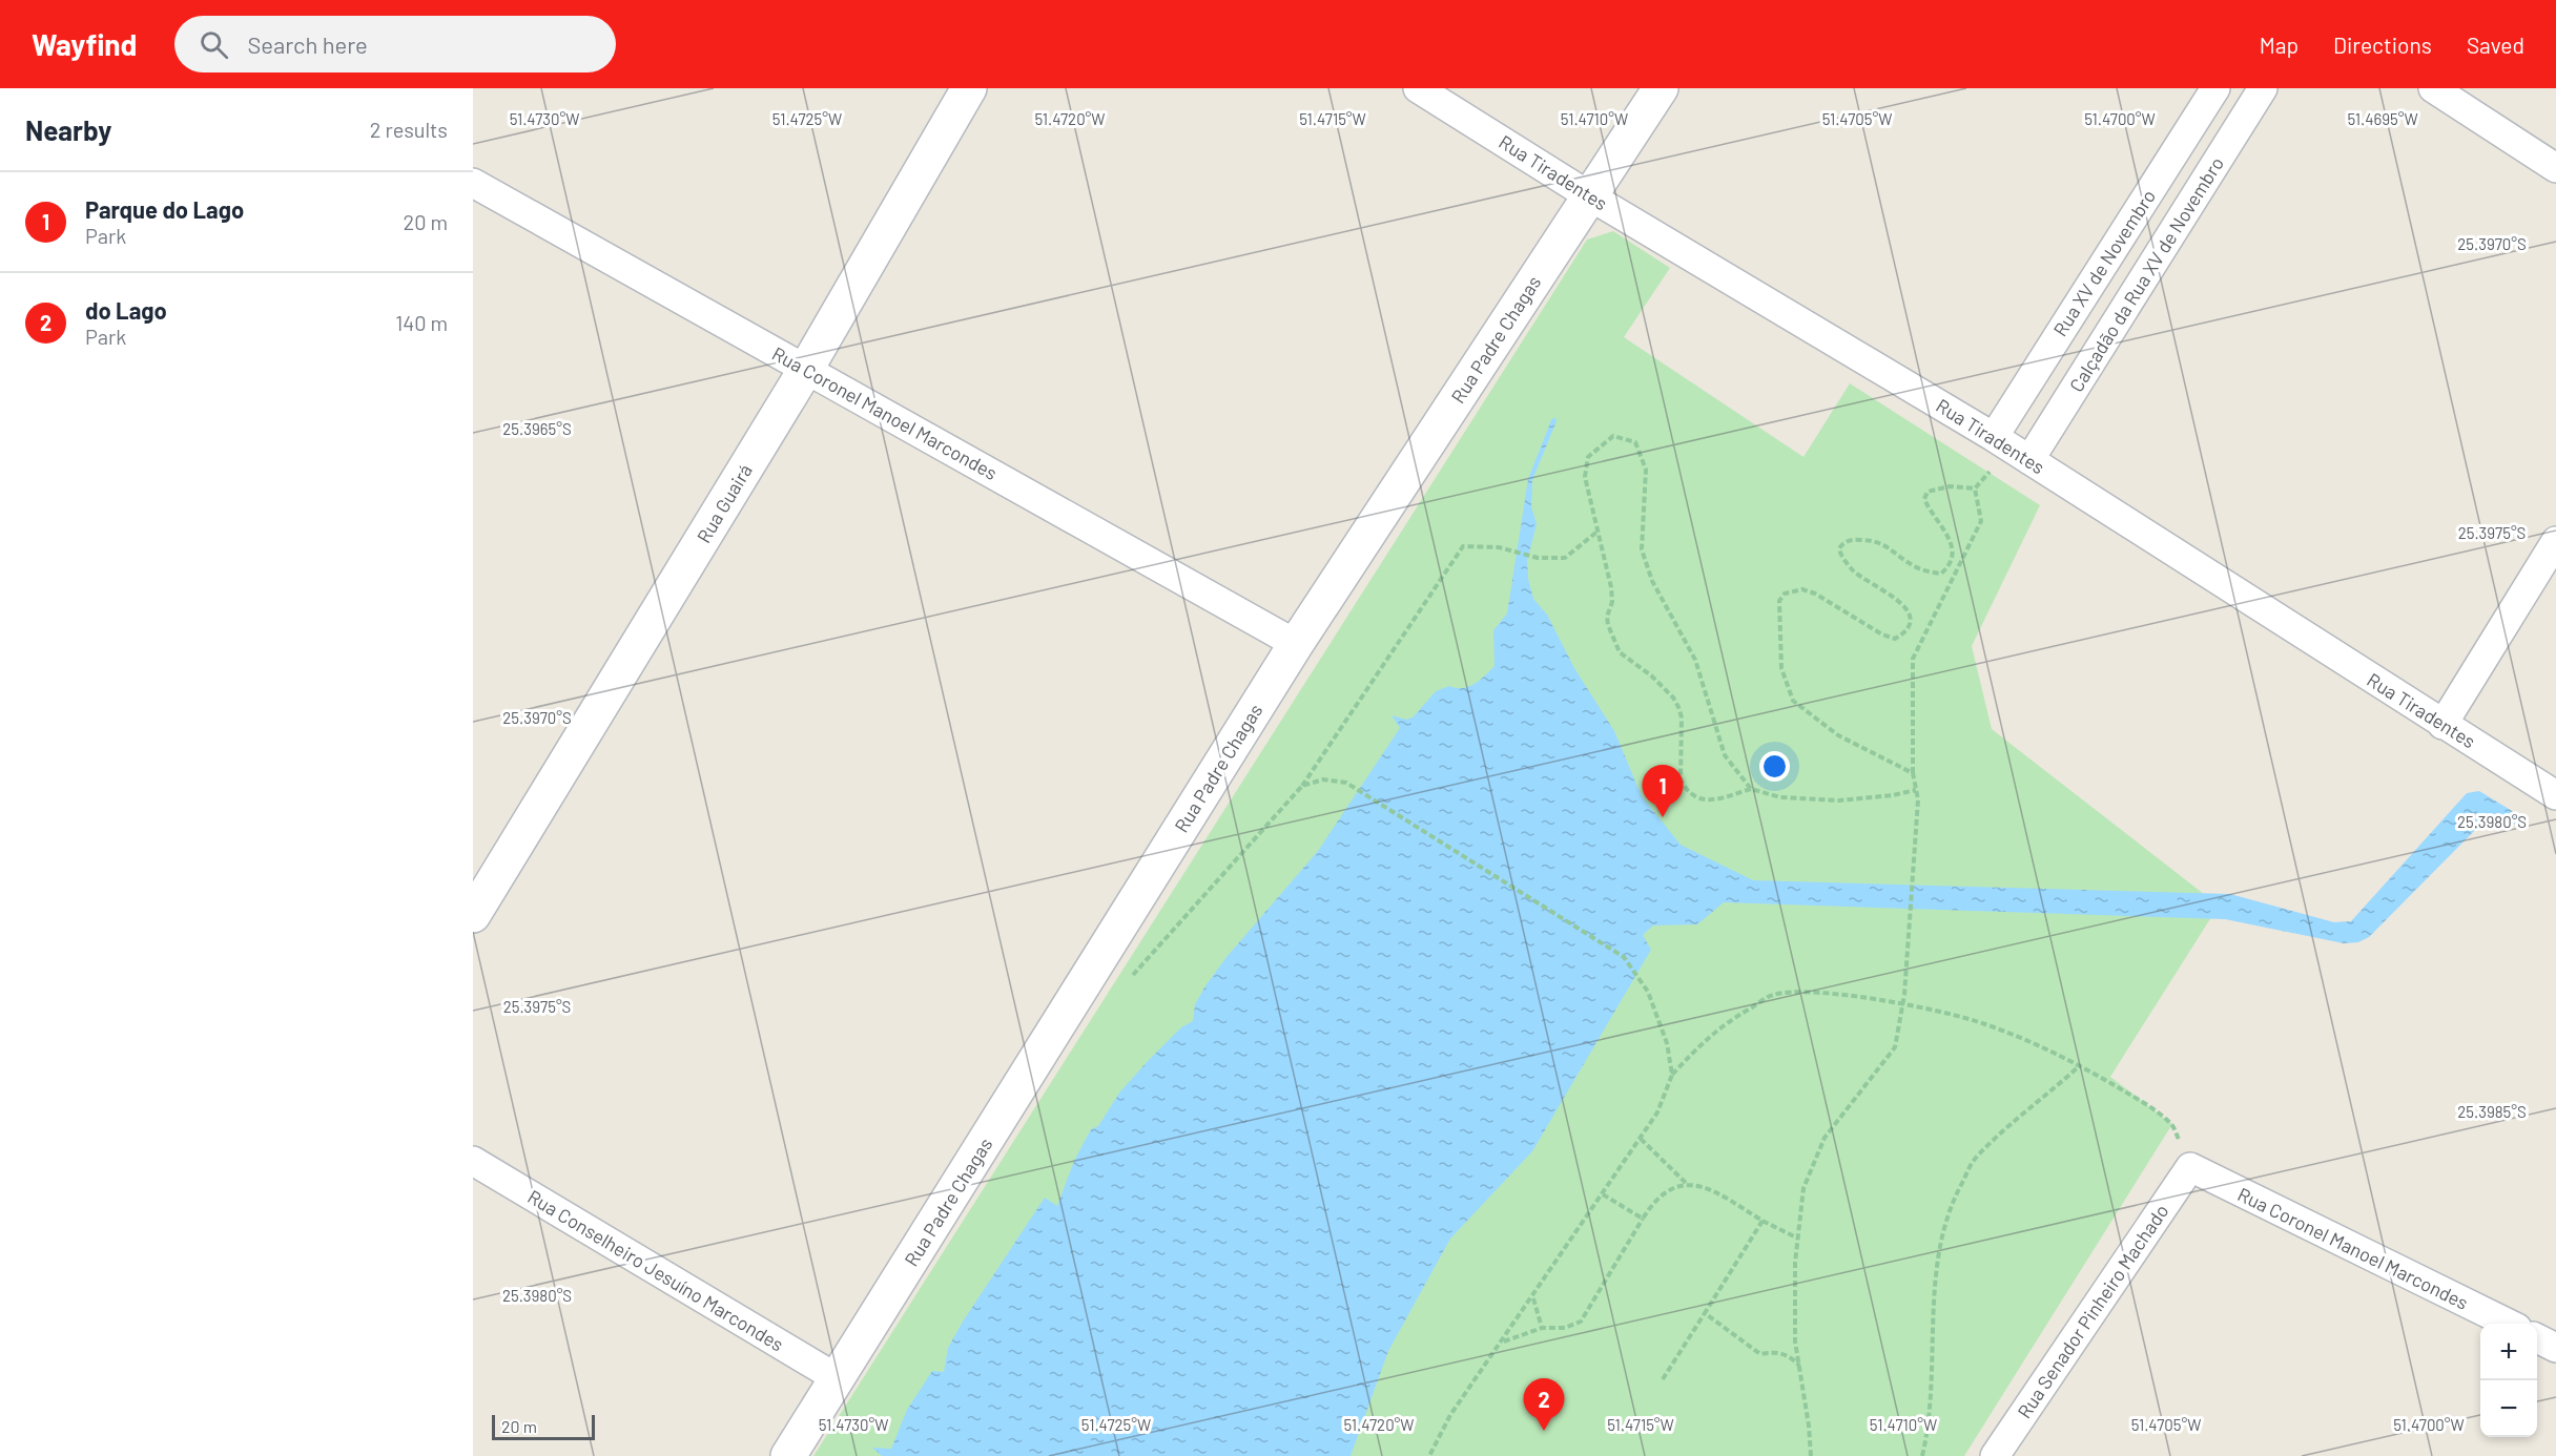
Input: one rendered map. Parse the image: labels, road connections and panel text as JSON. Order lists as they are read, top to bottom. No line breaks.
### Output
{"streets":{"street":["Rua Tiradentes","Rua XV de Novembro","Calçadão da Rua XV de Novembro","Rua Padre Chagas","Rua Coronel Manoel Marcondes","Rua Guairá","Rua Conselheiro Jesuíno Marcondes","Rua Senador Pinheiro Machado"]},"crossings":[["Rua Tiradentes","Rua XV de Novembro"],["Rua Tiradentes","Calçadão da Rua XV de Novembro"],["Rua Tiradentes","Rua Padre Chagas"],["Rua XV de Novembro","Calçadão da Rua XV de Novembro"],["Rua Padre Chagas","Rua Coronel Manoel Marcondes"],["Rua Padre Chagas","Rua Conselheiro Jesuíno Marcondes"],["Rua Coronel Manoel Marcondes","Rua Guairá"],["Rua Coronel Manoel Marcondes","Rua Senador Pinheiro Machado"]],"scale_bar":"20 m","page":{"header":"Wayfind","search":"Search here","nav":["Map","Directions","Saved"],"heading":["Nearby","2 results"],"list":[{"mark":"1","name":"Parque do Lago","note":"Park","value":"20 m"},{"mark":"2","name":"do Lago","note":"Park","value":"140 m"}],"pins":["1","2"],"map_buttons":["+","−"],"scale":"20 m"},"coordinates":["51.4730°W","51.4725°W","51.4720°W","51.4715°W","51.4710°W","51.4705°W","51.4700°W","51.4695°W","25.3970°S","25.3965°S","25.3975°S","25.3980°S","25.3985°S"]}
